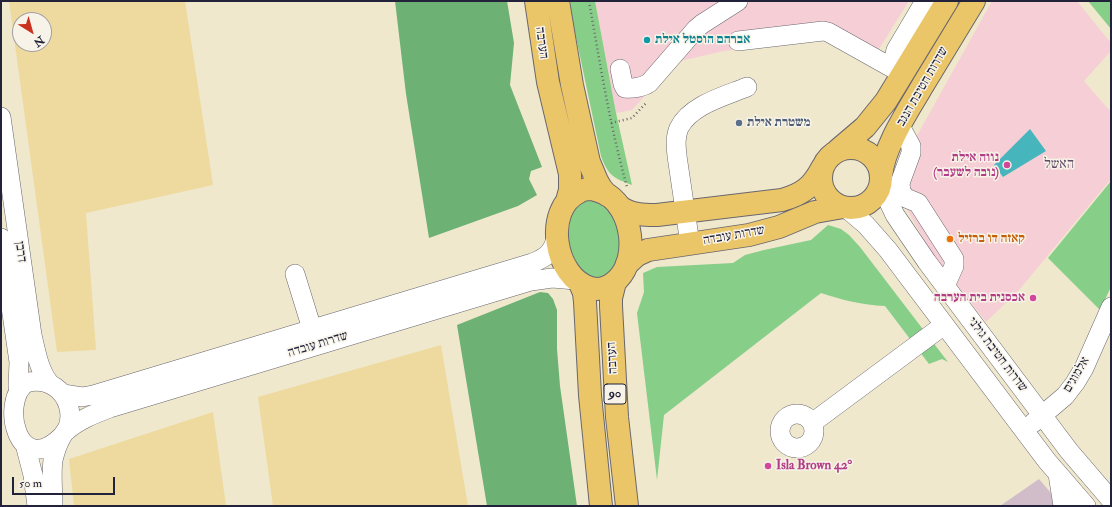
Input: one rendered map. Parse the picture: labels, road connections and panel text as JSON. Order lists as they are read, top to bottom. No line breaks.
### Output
{"streets":{"main road":["הערבה","שדרות חטיבת הנגב","שדרות עובדה","90"],"street":["דרבן","שדרות חטיבת גולני","אלמוגים"]},"crossings":[["הערבה","שדרות עובדה"],["הערבה","90"],["שדרות חטיבת הנגב","שדרות עובדה"],["שדרות חטיבת הנגב","שדרות חטיבת גולני"],["שדרות עובדה","דרבן"],["שדרות עובדה","שדרות חטיבת גולני"],["שדרות עובדה","90"],["שדרות חטיבת גולני","אלמוגים"]],"districts":["האשל"],"places":["אברהם הוסטל אילת","משטרת אילת","נווה אילת (נובה לשעבר)","קאזה דו ברזיל","אכסנית בית הערבה","Isla Brown 42°"],"scale_bar":"50 m","north":"bottom right"}
